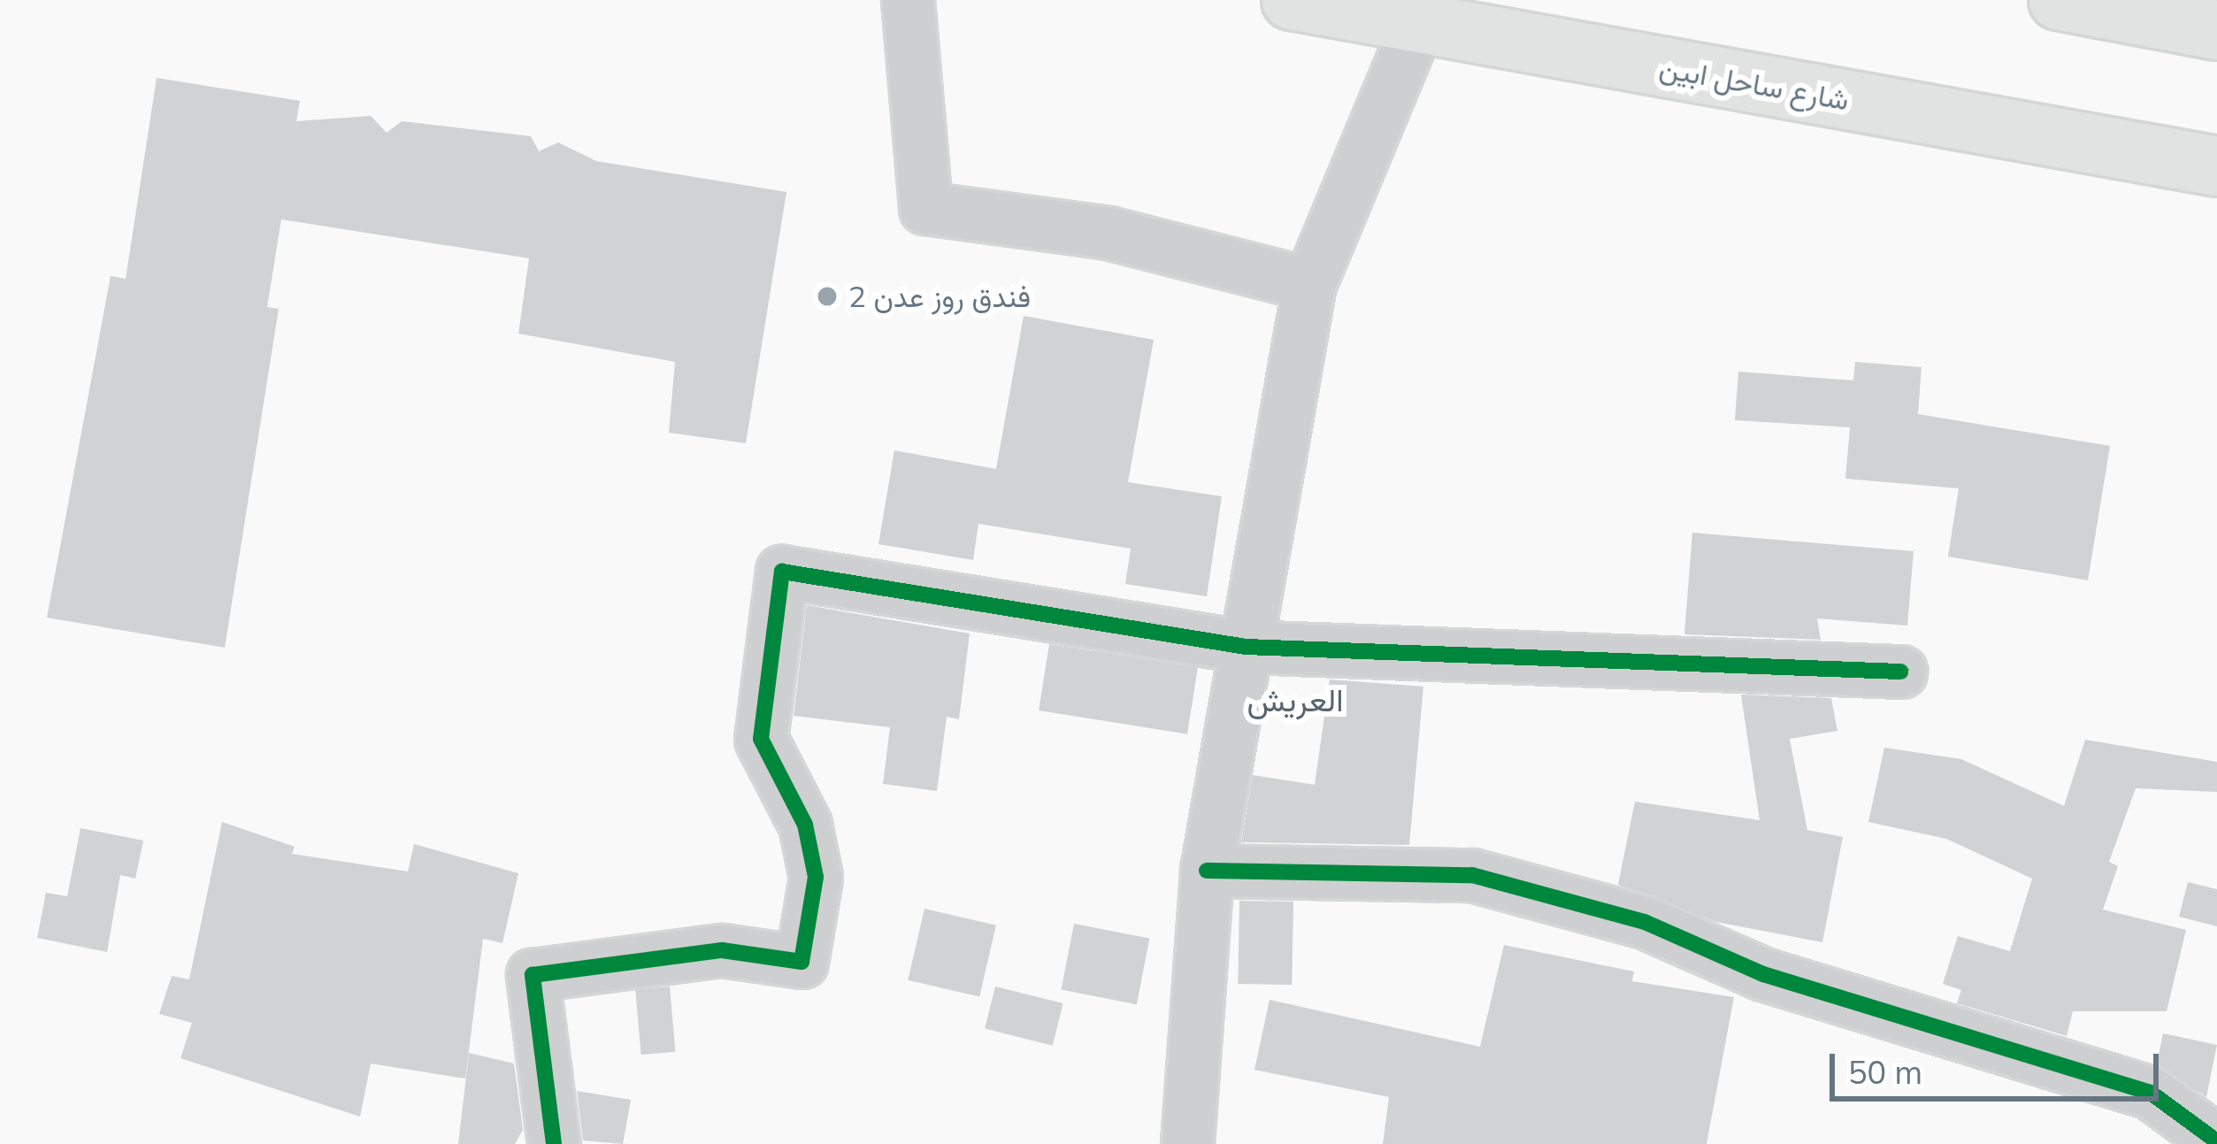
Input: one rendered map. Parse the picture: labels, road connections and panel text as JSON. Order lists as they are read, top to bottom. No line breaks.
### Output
{"streets":{"highway":["شارع ساحل ابين"]},"districts":["العريش"],"places":["فندق روز عدن 2"],"scale_bar":"50 m"}
